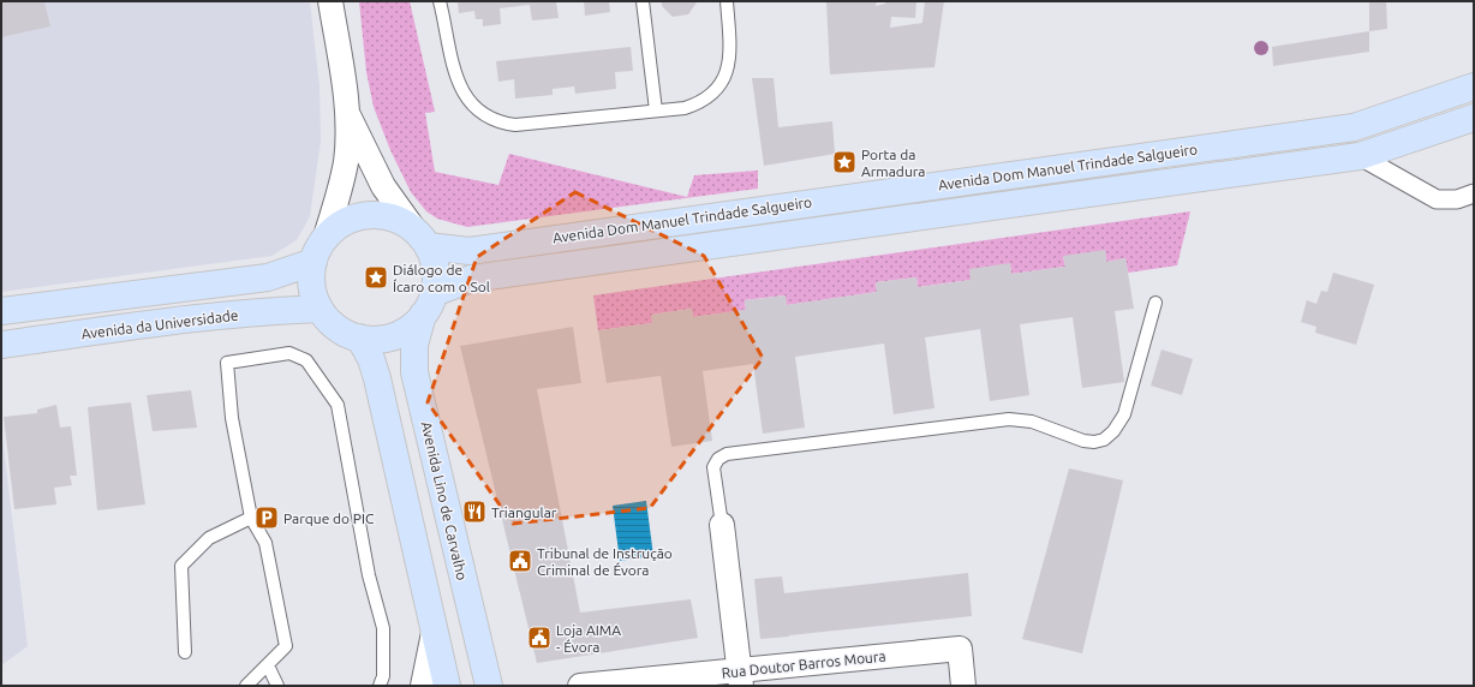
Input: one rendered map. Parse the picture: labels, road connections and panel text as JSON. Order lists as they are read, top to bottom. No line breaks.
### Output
{"streets":{"main road":["Avenida Dom Manuel Trindade Salgueiro","Avenida da Universidade","Avenida Lino de Carvalho"],"street":["Rua Doutor Barros Moura"]},"crossings":[["Avenida Dom Manuel Trindade Salgueiro","Avenida da Universidade"],["Avenida Dom Manuel Trindade Salgueiro","Avenida Lino de Carvalho"],["Avenida da Universidade","Avenida Lino de Carvalho"]],"places":{"place":["Porta da Armadura","Diálogo de Ícaro com o Sol"],"restaurant":["Triangular"],"parking":["Parque do PIC"],"public building":["Tribunal de Instrução Criminal de Évora","Loja AIMA - Évora"]}}
